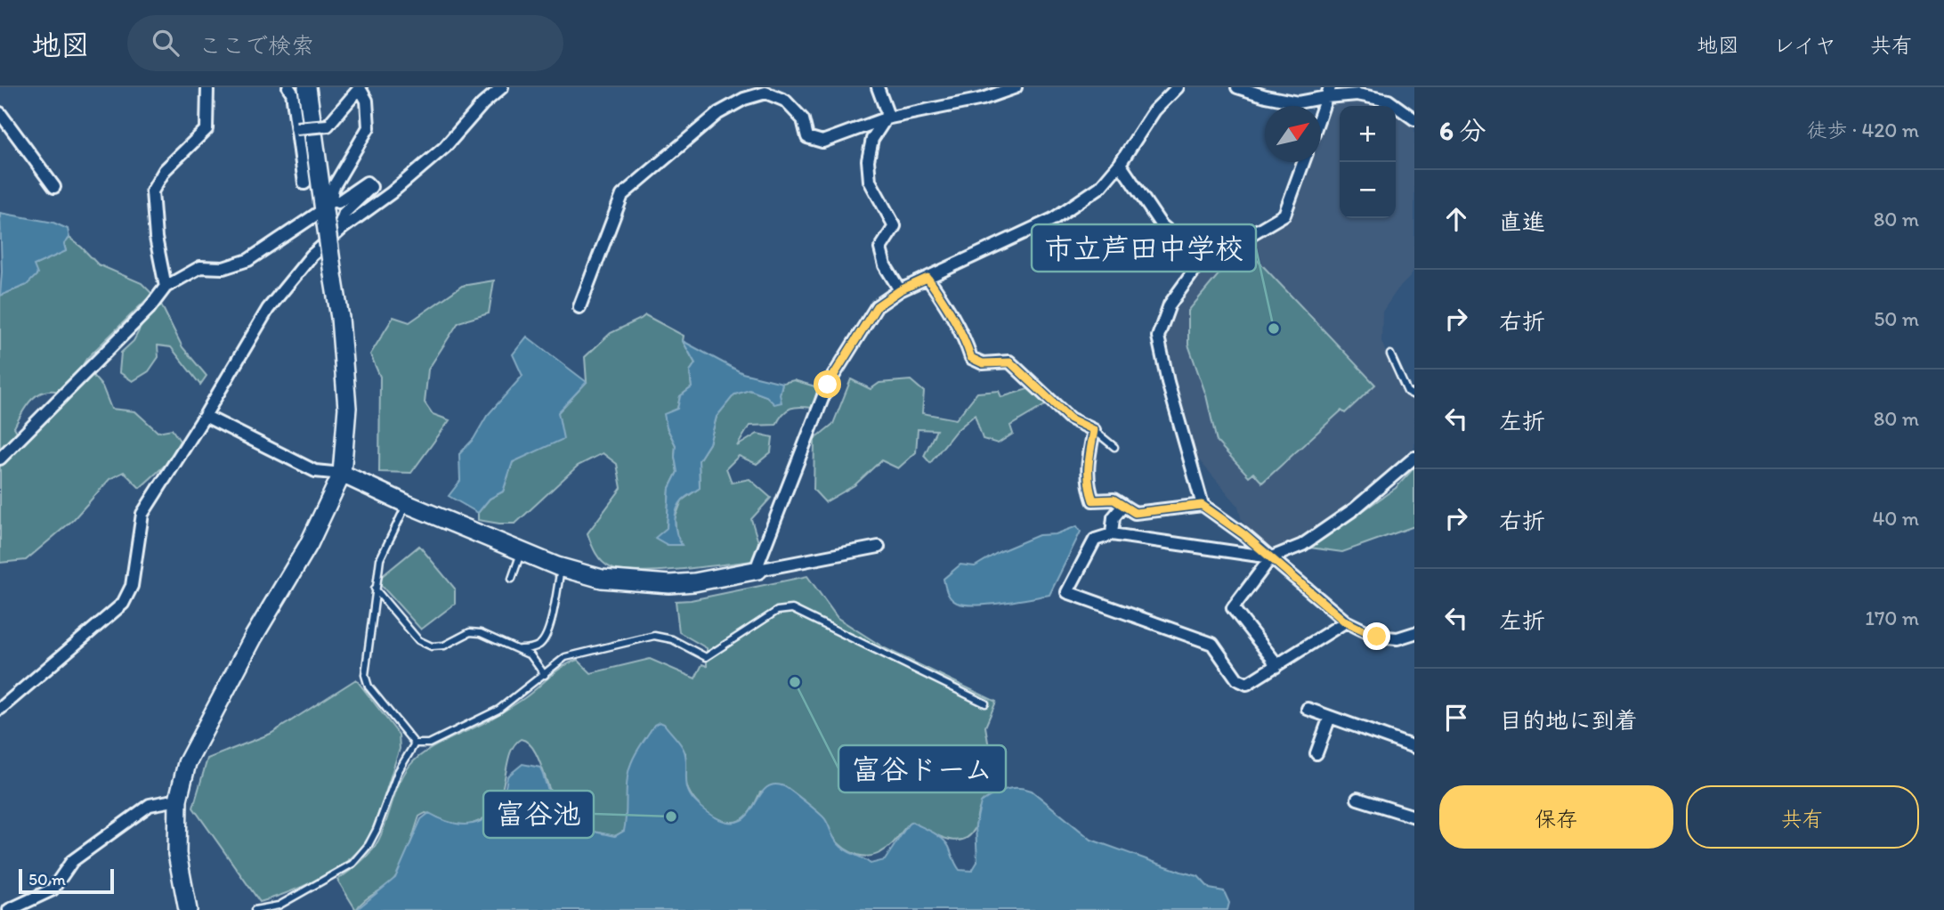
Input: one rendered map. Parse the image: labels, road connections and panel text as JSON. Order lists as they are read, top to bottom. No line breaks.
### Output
{"places":["市立芦田中学校","富谷ドーム","富谷池"],"scale_bar":"50 m","north":"top right","page":{"header":"地図","search":"ここで検索","nav":["地図","レイヤ","共有"],"heading":["6 分","徒歩 · 420 m"],"map_buttons":["+","−"],"list":[["直進","80 m"],["右折","50 m"],["左折","80 m"],["右折","40 m"],["左折","170 m"],"目的地に到着"],"buttons":["保存","共有"],"scale":"50 m"}}
